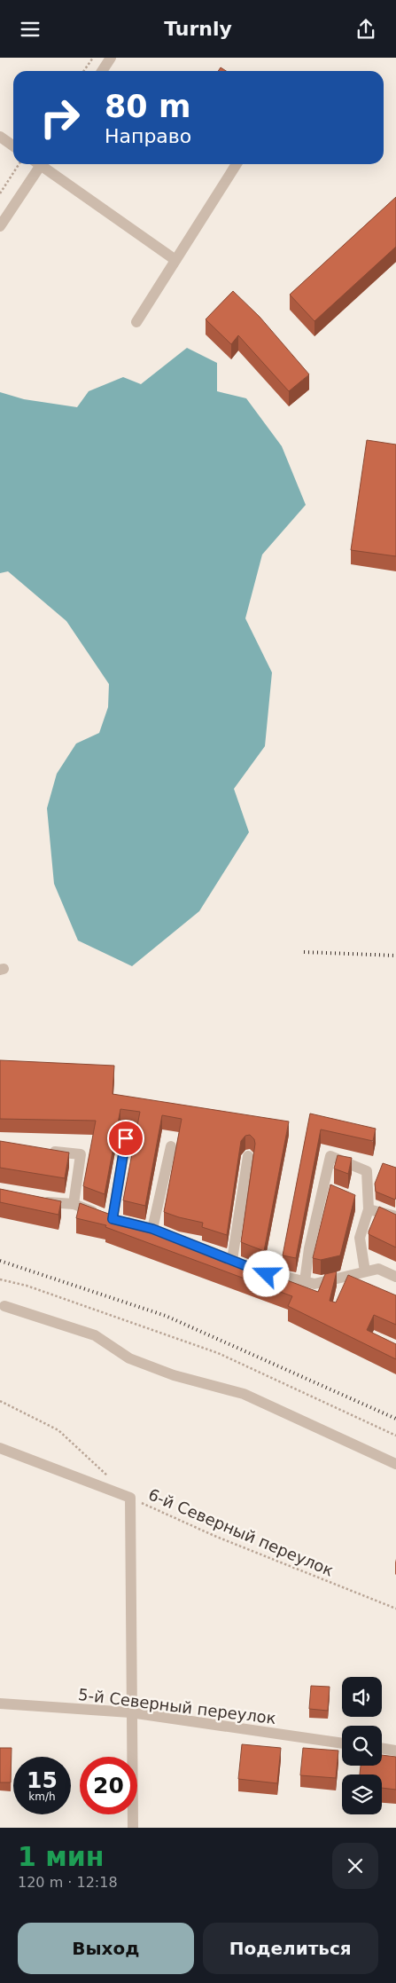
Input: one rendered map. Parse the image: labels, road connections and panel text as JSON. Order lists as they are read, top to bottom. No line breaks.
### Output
{"streets":{"street":["5-й Северный переулок"],"path":["6-й Северный переулок"]},"page":{"header":"Turnly","turn":["80 m","Направо"],"speed":"15 km/h","limit":"20","heading":["1 мин","120 m · 12:18"],"buttons":["Выход","Поделиться"]}}
